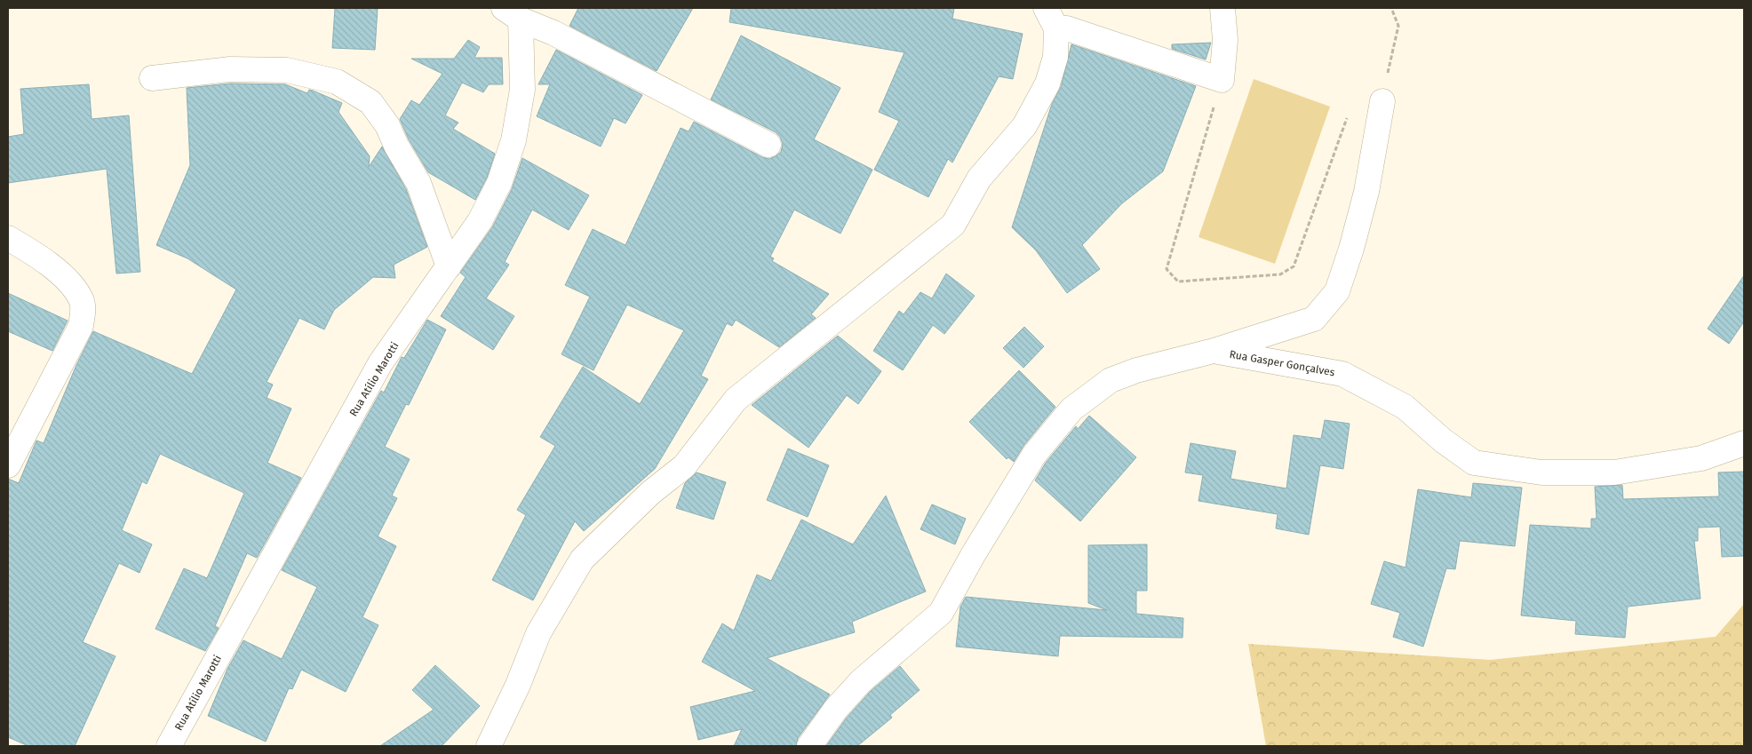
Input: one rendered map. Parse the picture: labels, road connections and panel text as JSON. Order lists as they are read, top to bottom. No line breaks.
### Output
{"streets":{"street":["Rua Gasper Gonçalves","Rua Atílio Marotti"]}}
